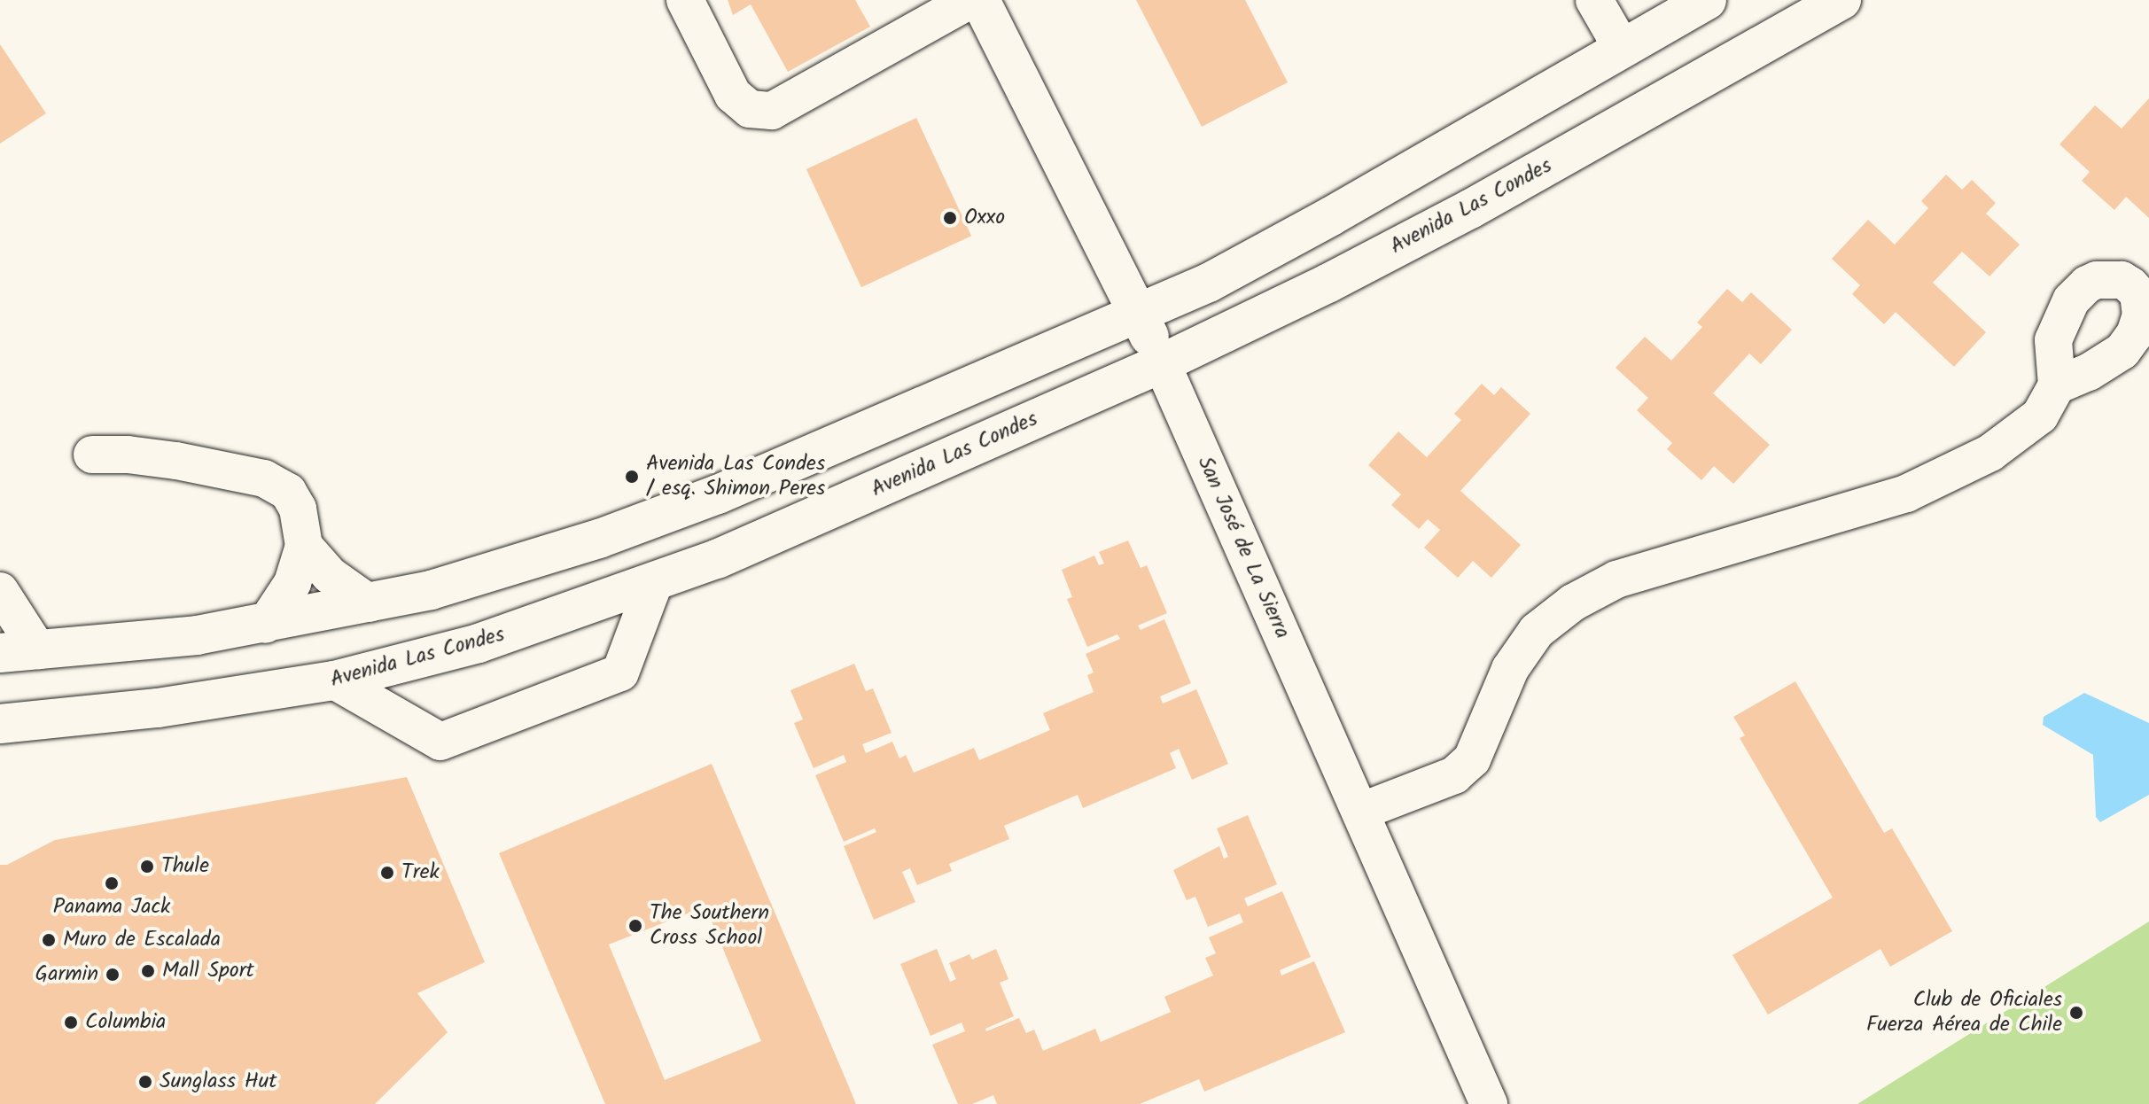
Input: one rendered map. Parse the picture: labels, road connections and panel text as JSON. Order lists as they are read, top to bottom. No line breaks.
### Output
{"streets":{"main road":["Avenida Las Condes","San José de La Sierra"]},"crossings":[["Avenida Las Condes","San José de La Sierra"]],"places":["Oxxo","Avenida Las Condes / esq. Shimon Peres","Thule","Trek","Panama Jack","The Southern Cross School","Muro de Escalada","Mall Sport","Garmin","Club de Oficiales Fuerza Aérea de Chile","Columbia","Sunglass Hut"]}
